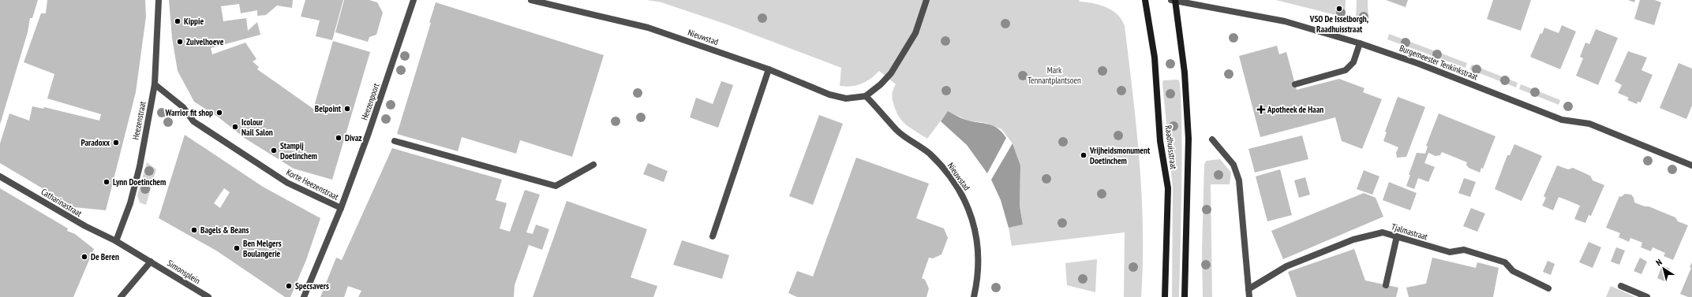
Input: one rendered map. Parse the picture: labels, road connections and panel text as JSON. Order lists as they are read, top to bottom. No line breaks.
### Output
{"streets":{"main road":["Raadhuisstraat"],"street":["Nieuwstad","Burgemeester Tenkinkstraat","Heezenpoort","Heezenstraat","Korte Heezenstraat","Catharinastraat","Tjalmastraat","Simonsplein"]},"crossings":[["Burgemeester Tenkinkstraat","Raadhuisstraat"],["Heezenpoort","Korte Heezenstraat"],["Heezenstraat","Korte Heezenstraat"],["Heezenstraat","Catharinastraat"],["Heezenstraat","Simonsplein"],["Catharinastraat","Simonsplein"]],"parks":["Mark Tennantplantsoen"],"places":{"other":["VSO De Isselborgh, Raadhuisstraat","Kippie","Zuivelhoeve","Belpoint","Warrior fit shop","Icolour Nail Salon","Divaz","Paradoxx","Stampij Doetinchem","Vrijheidsmonument Doetinchem","Lynn Doetinchem","Bagels & Beans","Ben Melgers Boulangerie","De Beren","Specsavers"],"health":["Apotheek de Haan"]},"north":"top left"}
